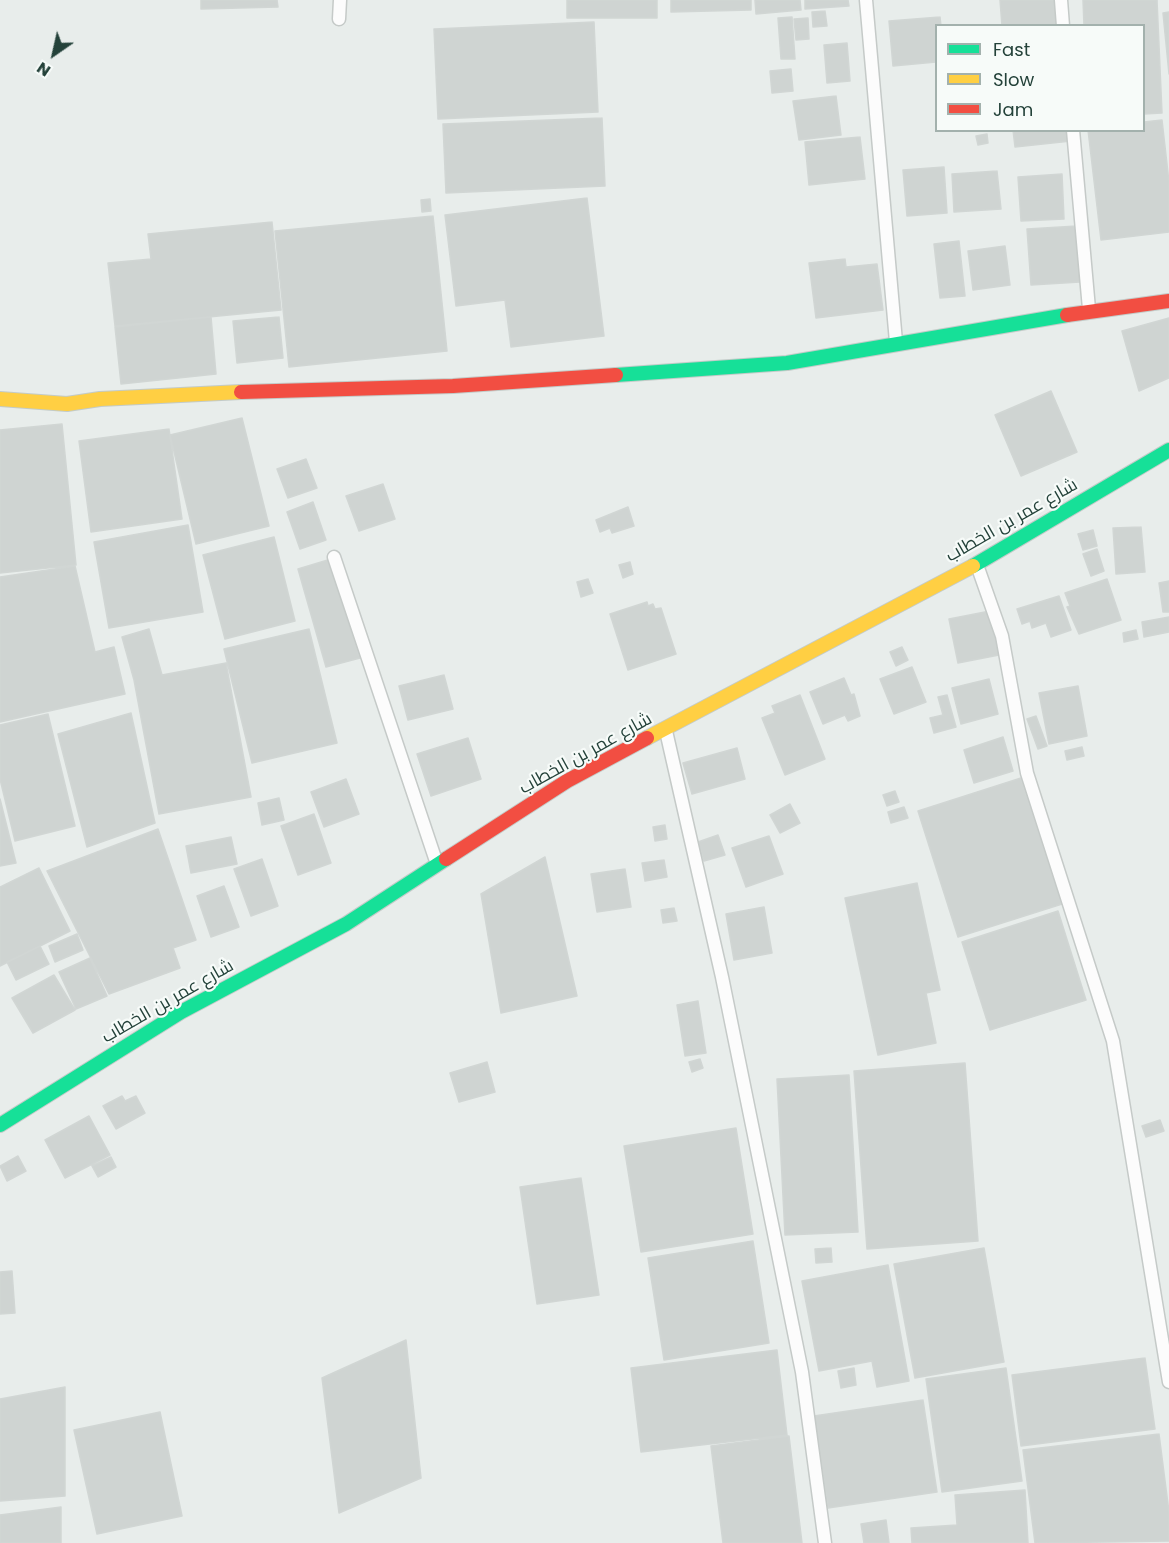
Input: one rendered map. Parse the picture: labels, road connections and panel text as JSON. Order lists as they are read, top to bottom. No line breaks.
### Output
{"streets":{"main road":["شارع عمر بن الخطاب"]},"legend":["Fast","Slow","Jam"],"north":"bottom left"}
